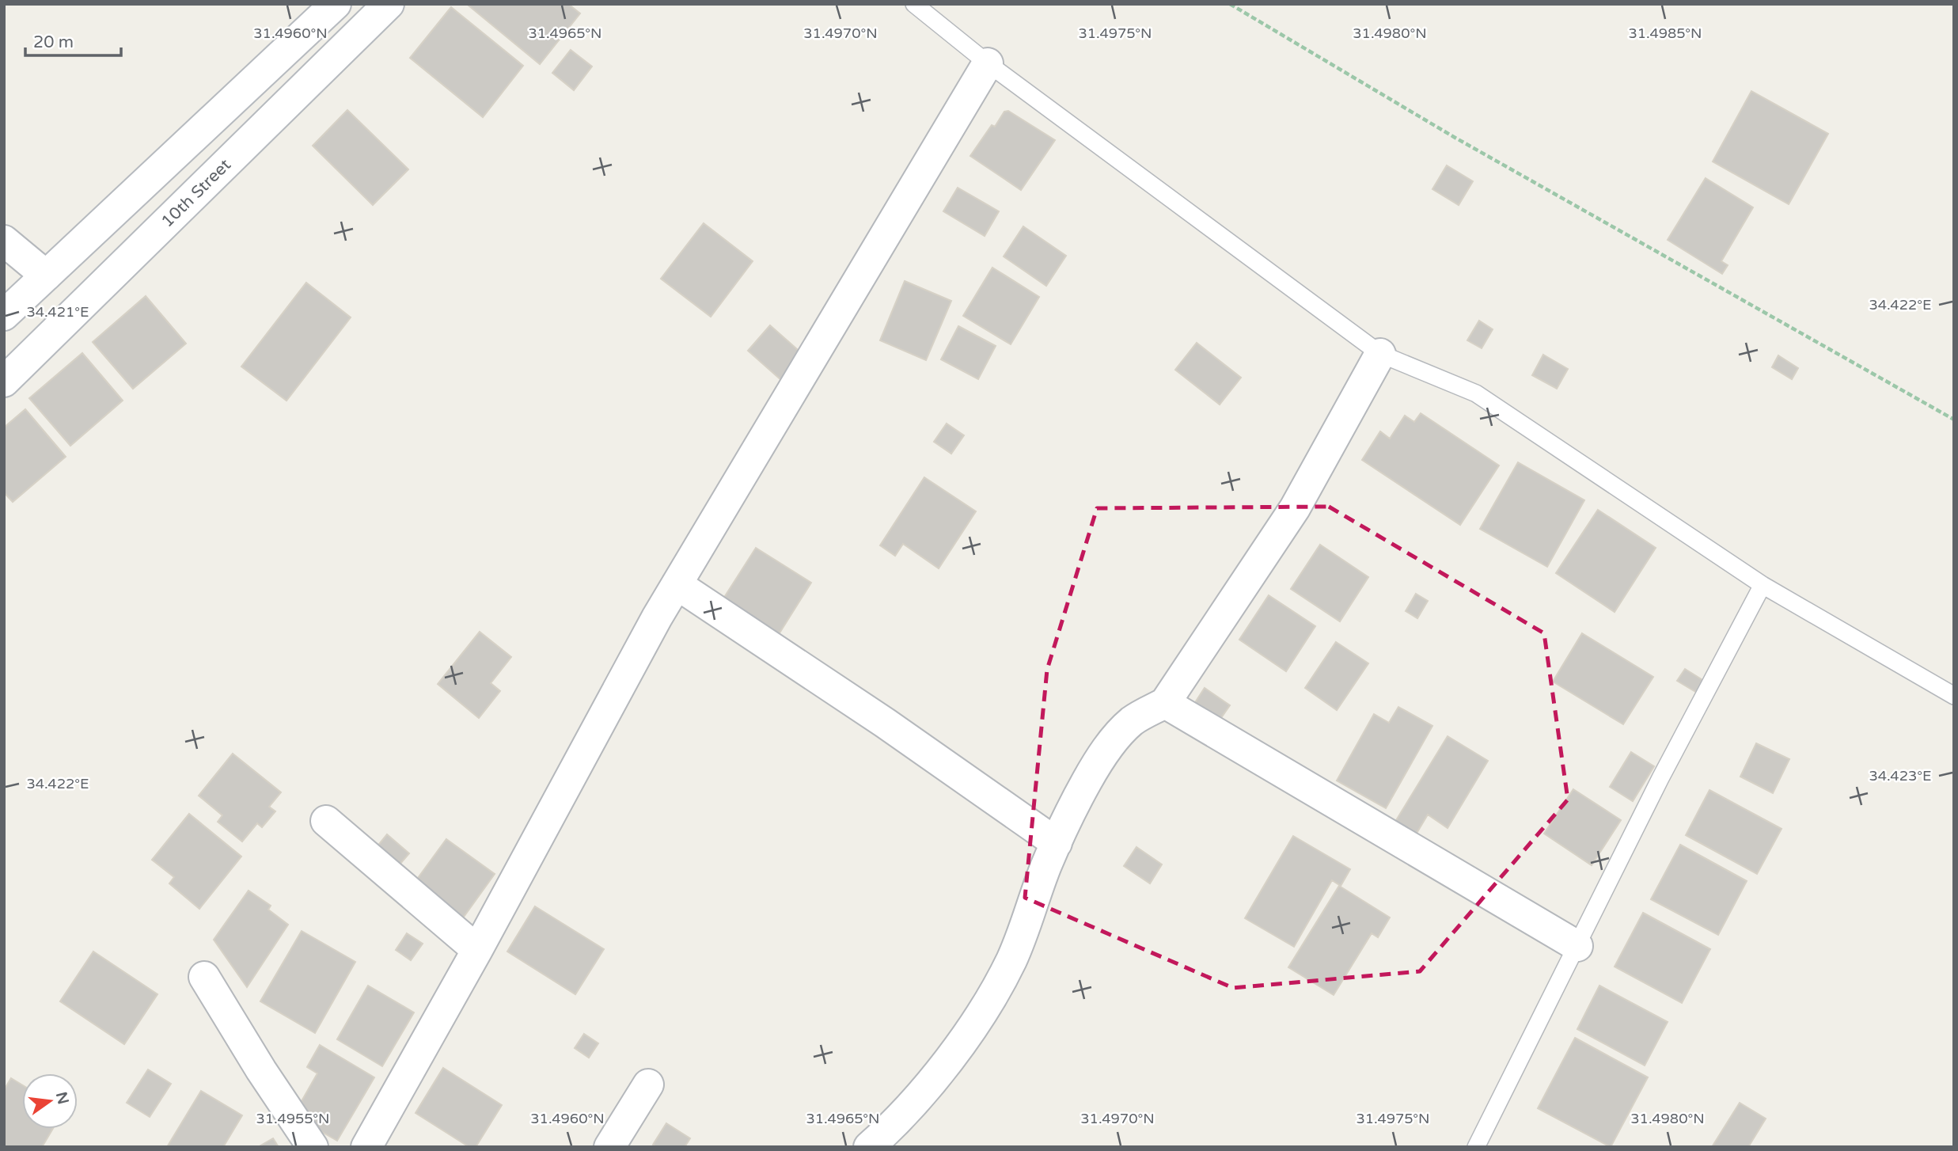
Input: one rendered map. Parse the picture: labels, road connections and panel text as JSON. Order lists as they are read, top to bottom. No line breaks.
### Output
{"streets":{"street":["10th Street"]},"scale_bar":"20 m","north":"right","coordinates":["31.4960°N","31.4965°N","31.4970°N","31.4975°N","31.4980°N","31.4985°N","34.422°E","34.421°E","34.423°E","31.4955°N"]}
